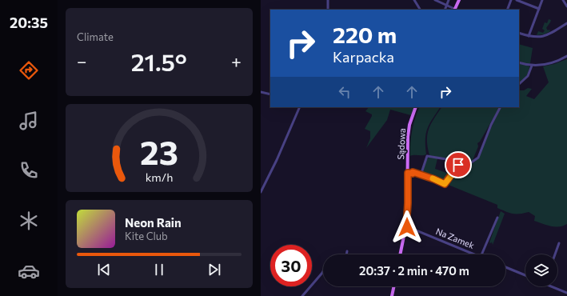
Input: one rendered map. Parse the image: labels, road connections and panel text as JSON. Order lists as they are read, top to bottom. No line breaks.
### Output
{"streets":{"main road":["Sądowa"],"street":["Na Zamek"]},"crossings":[["Sądowa","Na Zamek"]],"page":{"tabs":"20:35","tile":"Climate","turn":["220 m","Karpacka"],"heat":["−","21.5°","+"],"song":["Neon Rain","Kite Club"],"limit":"30","trip":"20:37 · 2 min · 470 m","gauge":["23","km/h"]}}
